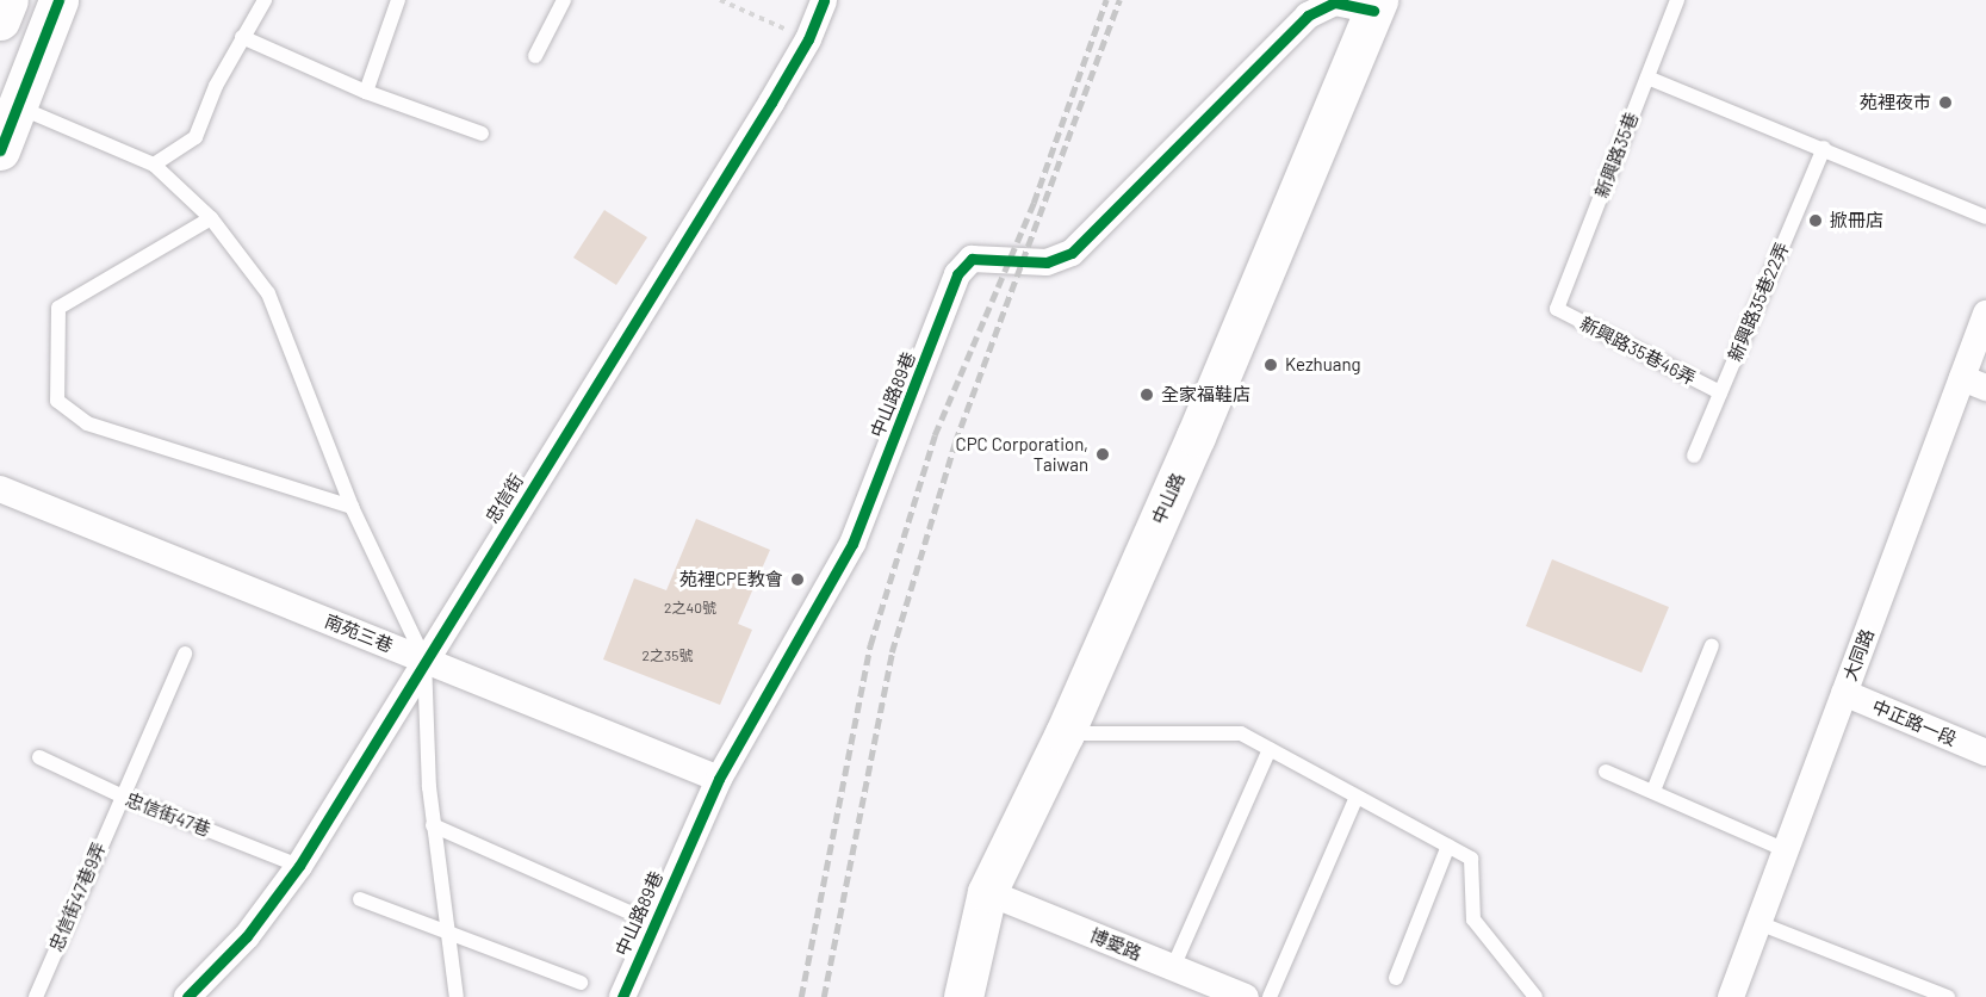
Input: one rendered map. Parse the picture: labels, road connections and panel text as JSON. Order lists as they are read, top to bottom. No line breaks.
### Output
{"streets":{"street":["中山路89巷","忠信街","中山路","南苑三巷","大同路","中正路一段","博愛路"],"lane":["新興路35巷","新興路35巷22弄","新興路35巷46弄","忠信街47巷","忠信街47巷9弄"]},"crossings":[["新興路35巷","新興路35巷46弄"],["新興路35巷22弄","新興路35巷46弄"],["中山路89巷","中山路"],["中山路89巷","南苑三巷"],["忠信街","南苑三巷"],["忠信街","忠信街47巷"],["中山路","博愛路"],["大同路","中正路一段"],["忠信街47巷","忠信街47巷9弄"]],"places":["苑裡夜市","掀冊店","Kezhuang","全家福鞋店","CPC Corporation, Taiwan","苑裡CPE教會"],"house_numbers":["2之40號","2之35號"]}
